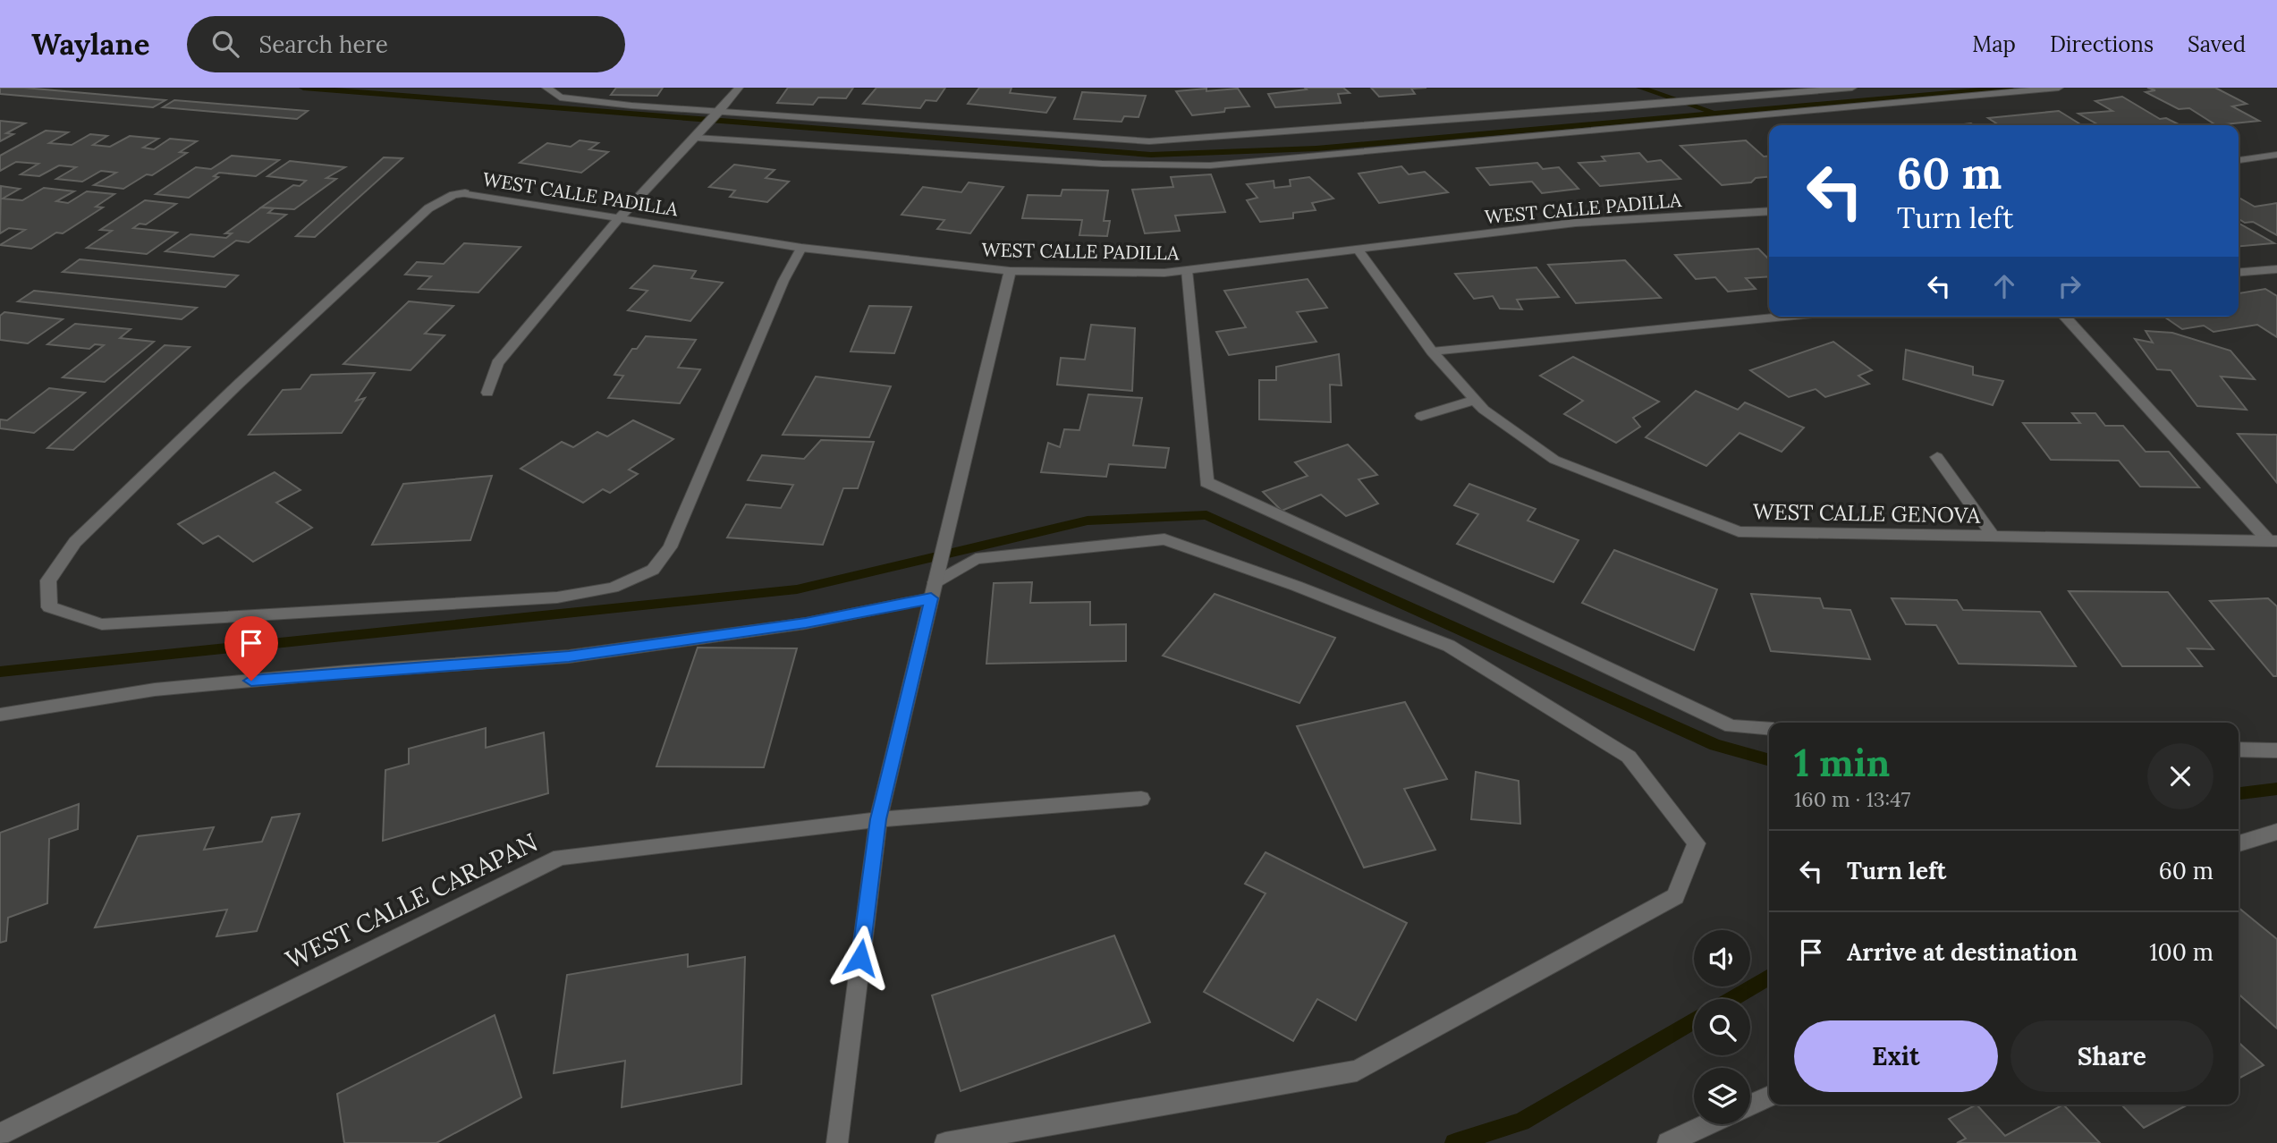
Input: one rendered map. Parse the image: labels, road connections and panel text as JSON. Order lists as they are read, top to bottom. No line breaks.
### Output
{"streets":{"street":["WEST CALLE PADILLA","WEST CALLE GENOVA","WEST CALLE CARAPAN"]},"crossings":[["WEST CALLE PADILLA","WEST CALLE GENOVA"]],"page":{"header":"Waylane","search":"Search here","nav":["Map","Directions","Saved"],"turn":["60 m","Turn left"],"heading":["1 min","160 m · 13:47"],"list":[{"name":"Turn left","value":"60 m"},{"name":"Arrive at destination","value":"100 m"}],"buttons":["Exit","Share"]}}
